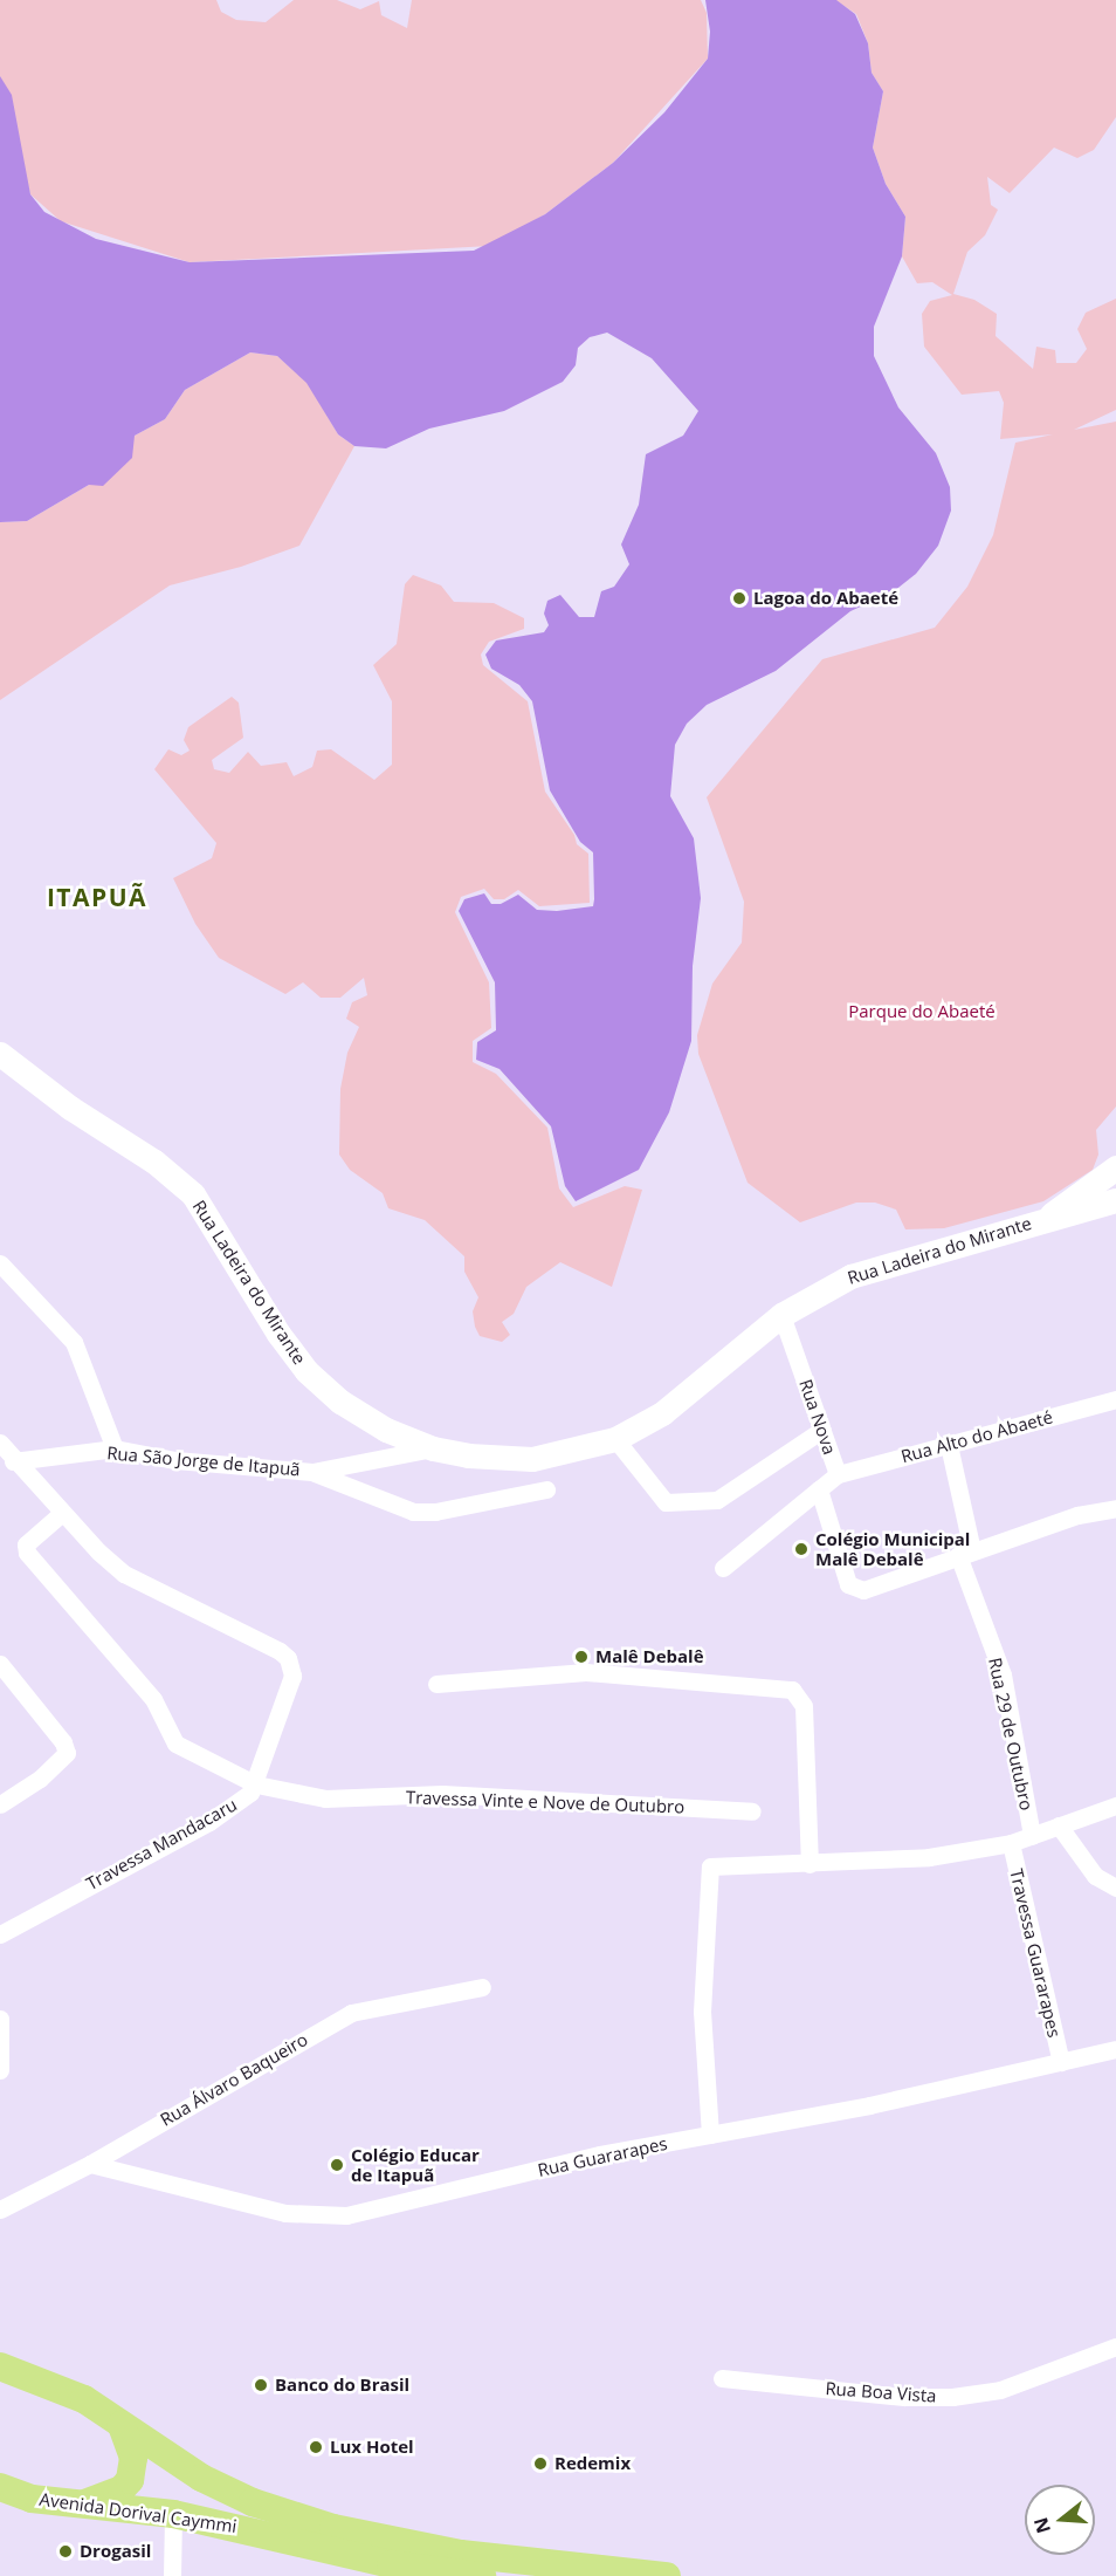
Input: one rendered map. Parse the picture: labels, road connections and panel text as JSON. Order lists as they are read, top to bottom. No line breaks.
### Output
{"streets":{"main road":["Avenida Dorival Caymmi"],"street":["Rua Ladeira do Mirante","Rua Nova","Rua Alto do Abaeté","Rua São Jorge de Itapuã","Rua 29 de Outubro","Travessa Vinte e Nove de Outubro","Travessa Mandacaru","Travessa Guararapes","Rua Álvaro Baqueiro","Rua Guararapes","Rua Boa Vista"]},"crossings":[["Rua Ladeira do Mirante","Rua Nova"],["Rua Ladeira do Mirante","Rua São Jorge de Itapuã"],["Rua Nova","Rua Alto do Abaeté"],["Rua 29 de Outubro","Travessa Guararapes"],["Rua 29 de Outubro","Rua Guararapes"],["Travessa Vinte e Nove de Outubro","Travessa Mandacaru"],["Travessa Guararapes","Rua Guararapes"],["Rua Álvaro Baqueiro","Rua Guararapes"]],"districts":["ITAPUÃ"],"parks":["Parque do Abaeté"],"places":["Lagoa do Abaeté","Colégio Municipal Malê Debalê","Malê Debalê","Colégio Educar de Itapuã","Banco do Brasil","Lux Hotel","Redemix","Drogasil"],"north":"left"}
